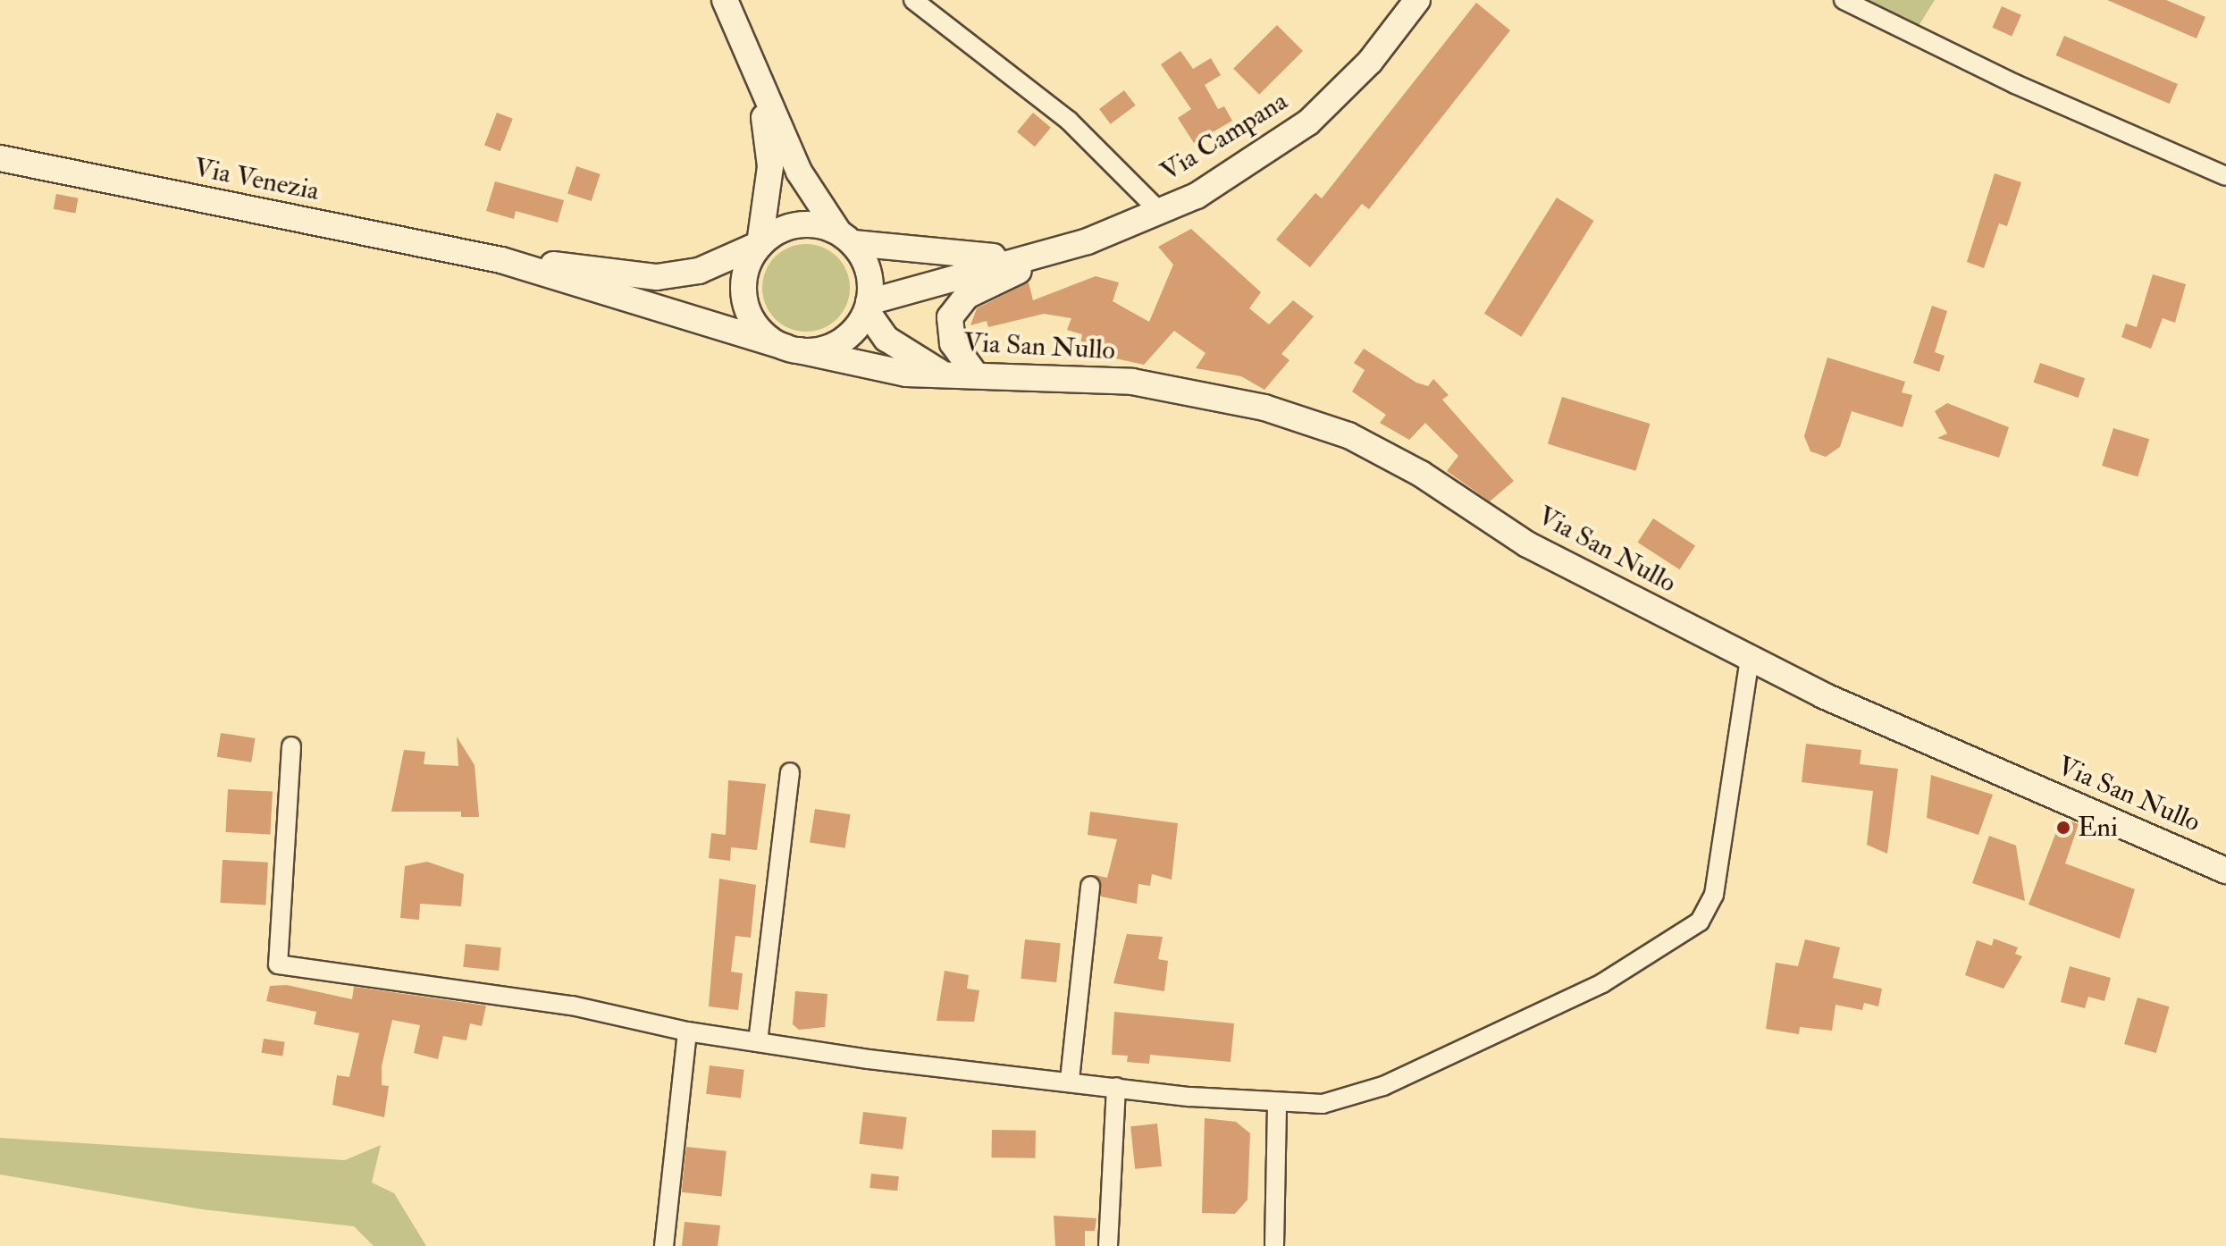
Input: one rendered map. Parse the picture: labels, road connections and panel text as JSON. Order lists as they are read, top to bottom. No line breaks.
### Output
{"streets":{"main road":["Via Campana","Via Venezia","Via San Nullo"]},"crossings":[["Via Campana","Via Venezia"],["Via Campana","Via San Nullo"],["Via Venezia","Via San Nullo"]],"places":["Eni"]}
